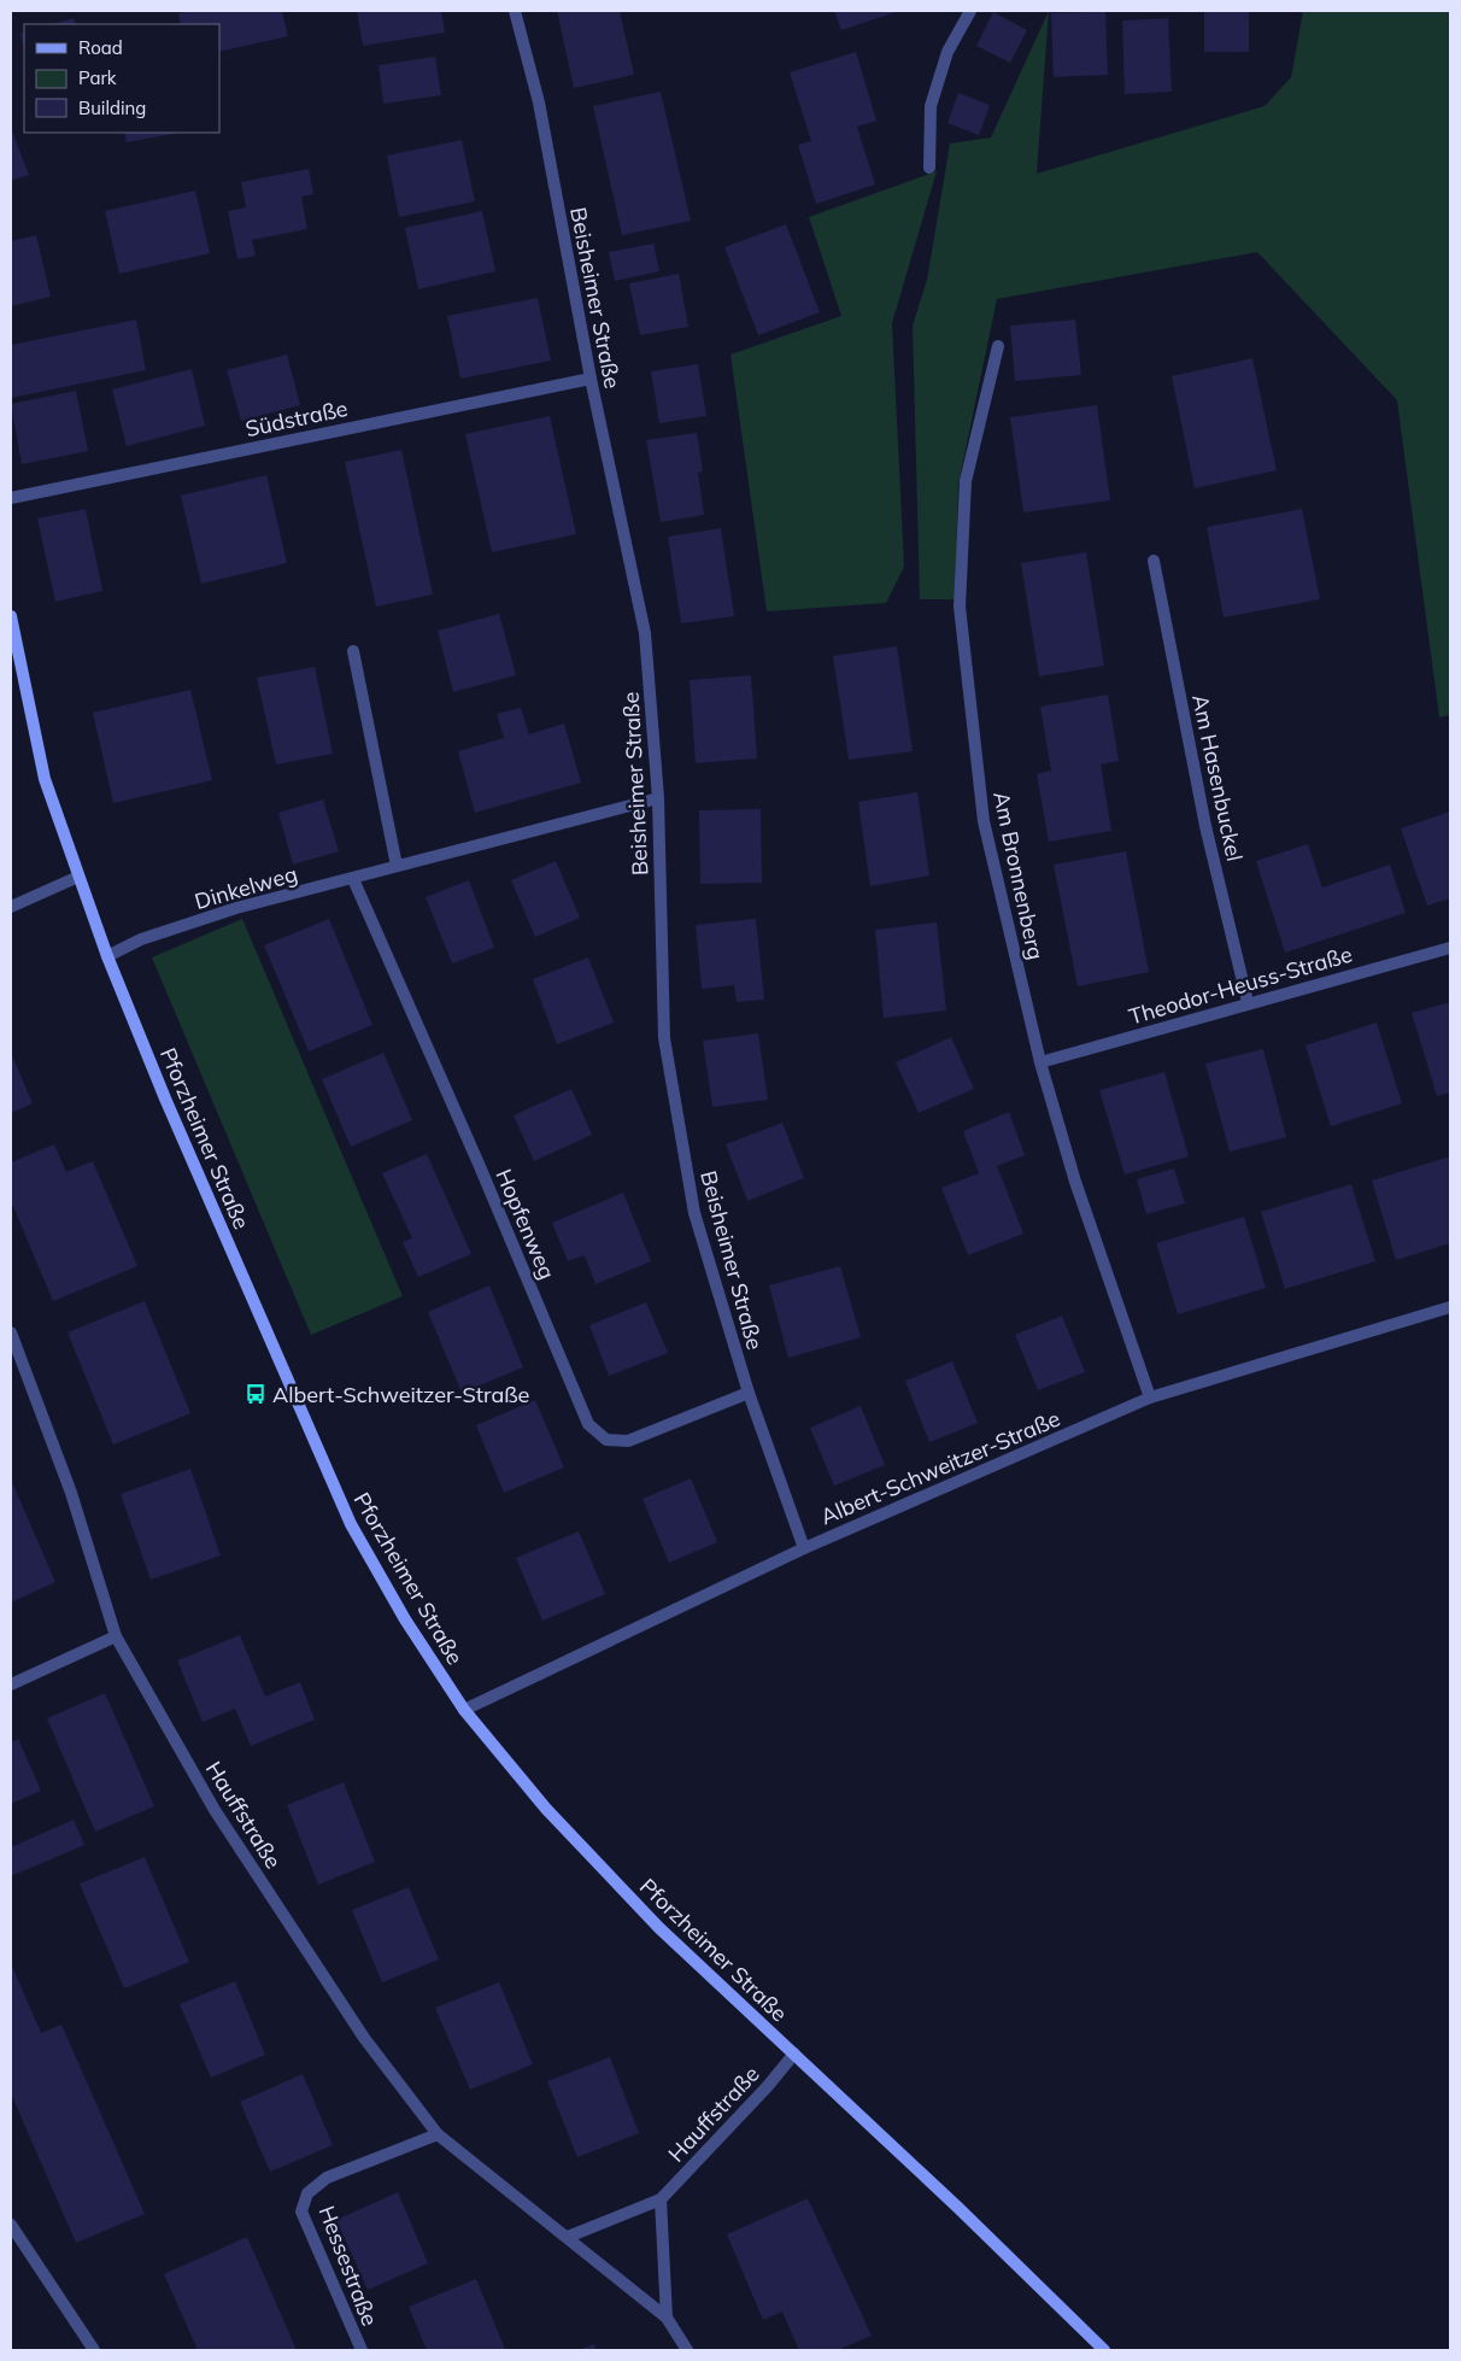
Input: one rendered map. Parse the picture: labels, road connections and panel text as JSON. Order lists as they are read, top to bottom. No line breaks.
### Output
{"streets":{"street":["Beisheimer Straße","Südstraße","Am Hasenbuckel","Am Bronnenberg","Dinkelweg","Theodor-Heuss-Straße","Pforzheimer Straße","Hopfenweg","Albert-Schweitzer-Straße","Hauffstraße","Hessestraße"]},"crossings":[["Beisheimer Straße","Südstraße"],["Beisheimer Straße","Dinkelweg"],["Beisheimer Straße","Hopfenweg"],["Beisheimer Straße","Albert-Schweitzer-Straße"],["Am Hasenbuckel","Theodor-Heuss-Straße"],["Am Bronnenberg","Theodor-Heuss-Straße"],["Am Bronnenberg","Albert-Schweitzer-Straße"],["Dinkelweg","Pforzheimer Straße"],["Dinkelweg","Hopfenweg"],["Pforzheimer Straße","Albert-Schweitzer-Straße"],["Pforzheimer Straße","Hauffstraße"],["Hauffstraße","Hessestraße"]],"places":{"bus stop":["Albert-Schweitzer-Straße"]},"legend":["Road","Park","Building"]}
